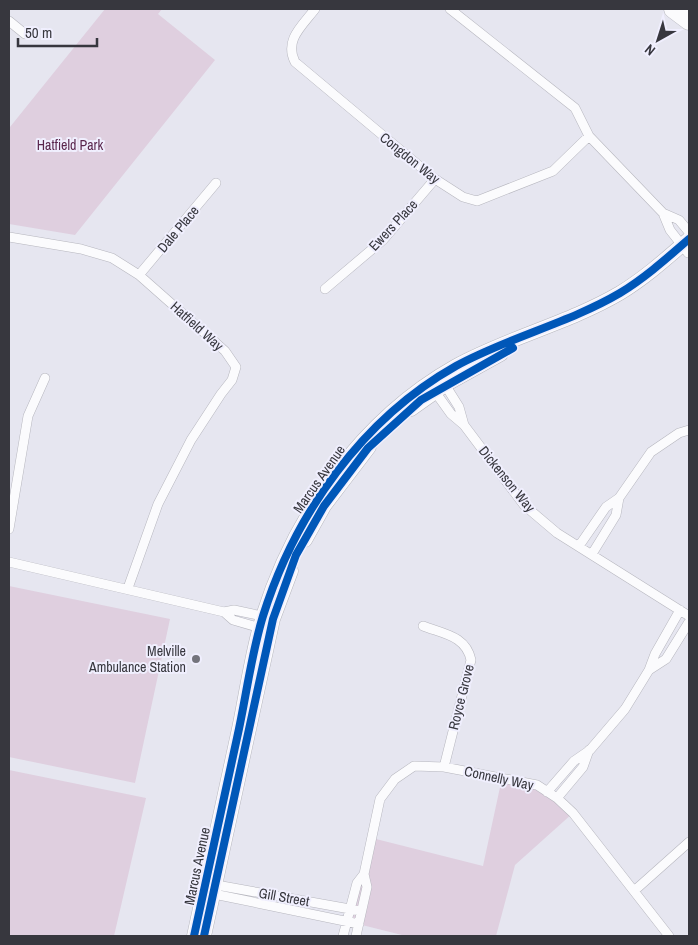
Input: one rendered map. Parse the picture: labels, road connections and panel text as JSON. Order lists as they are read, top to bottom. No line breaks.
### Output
{"streets":{"street":["Congdon Way","Ewers Place","Dale Place","Hatfield Way","Marcus Avenue","Dickenson Way","Royce Grove","Connelly Way","Gill Street"]},"crossings":[["Congdon Way","Ewers Place"],["Dale Place","Hatfield Way"],["Marcus Avenue","Dickenson Way"],["Marcus Avenue","Gill Street"],["Royce Grove","Connelly Way"],["Connelly Way","Gill Street"]],"parks":["Hatfield Park"],"places":["Melville Ambulance Station"],"scale_bar":"50 m","north":"bottom left"}
